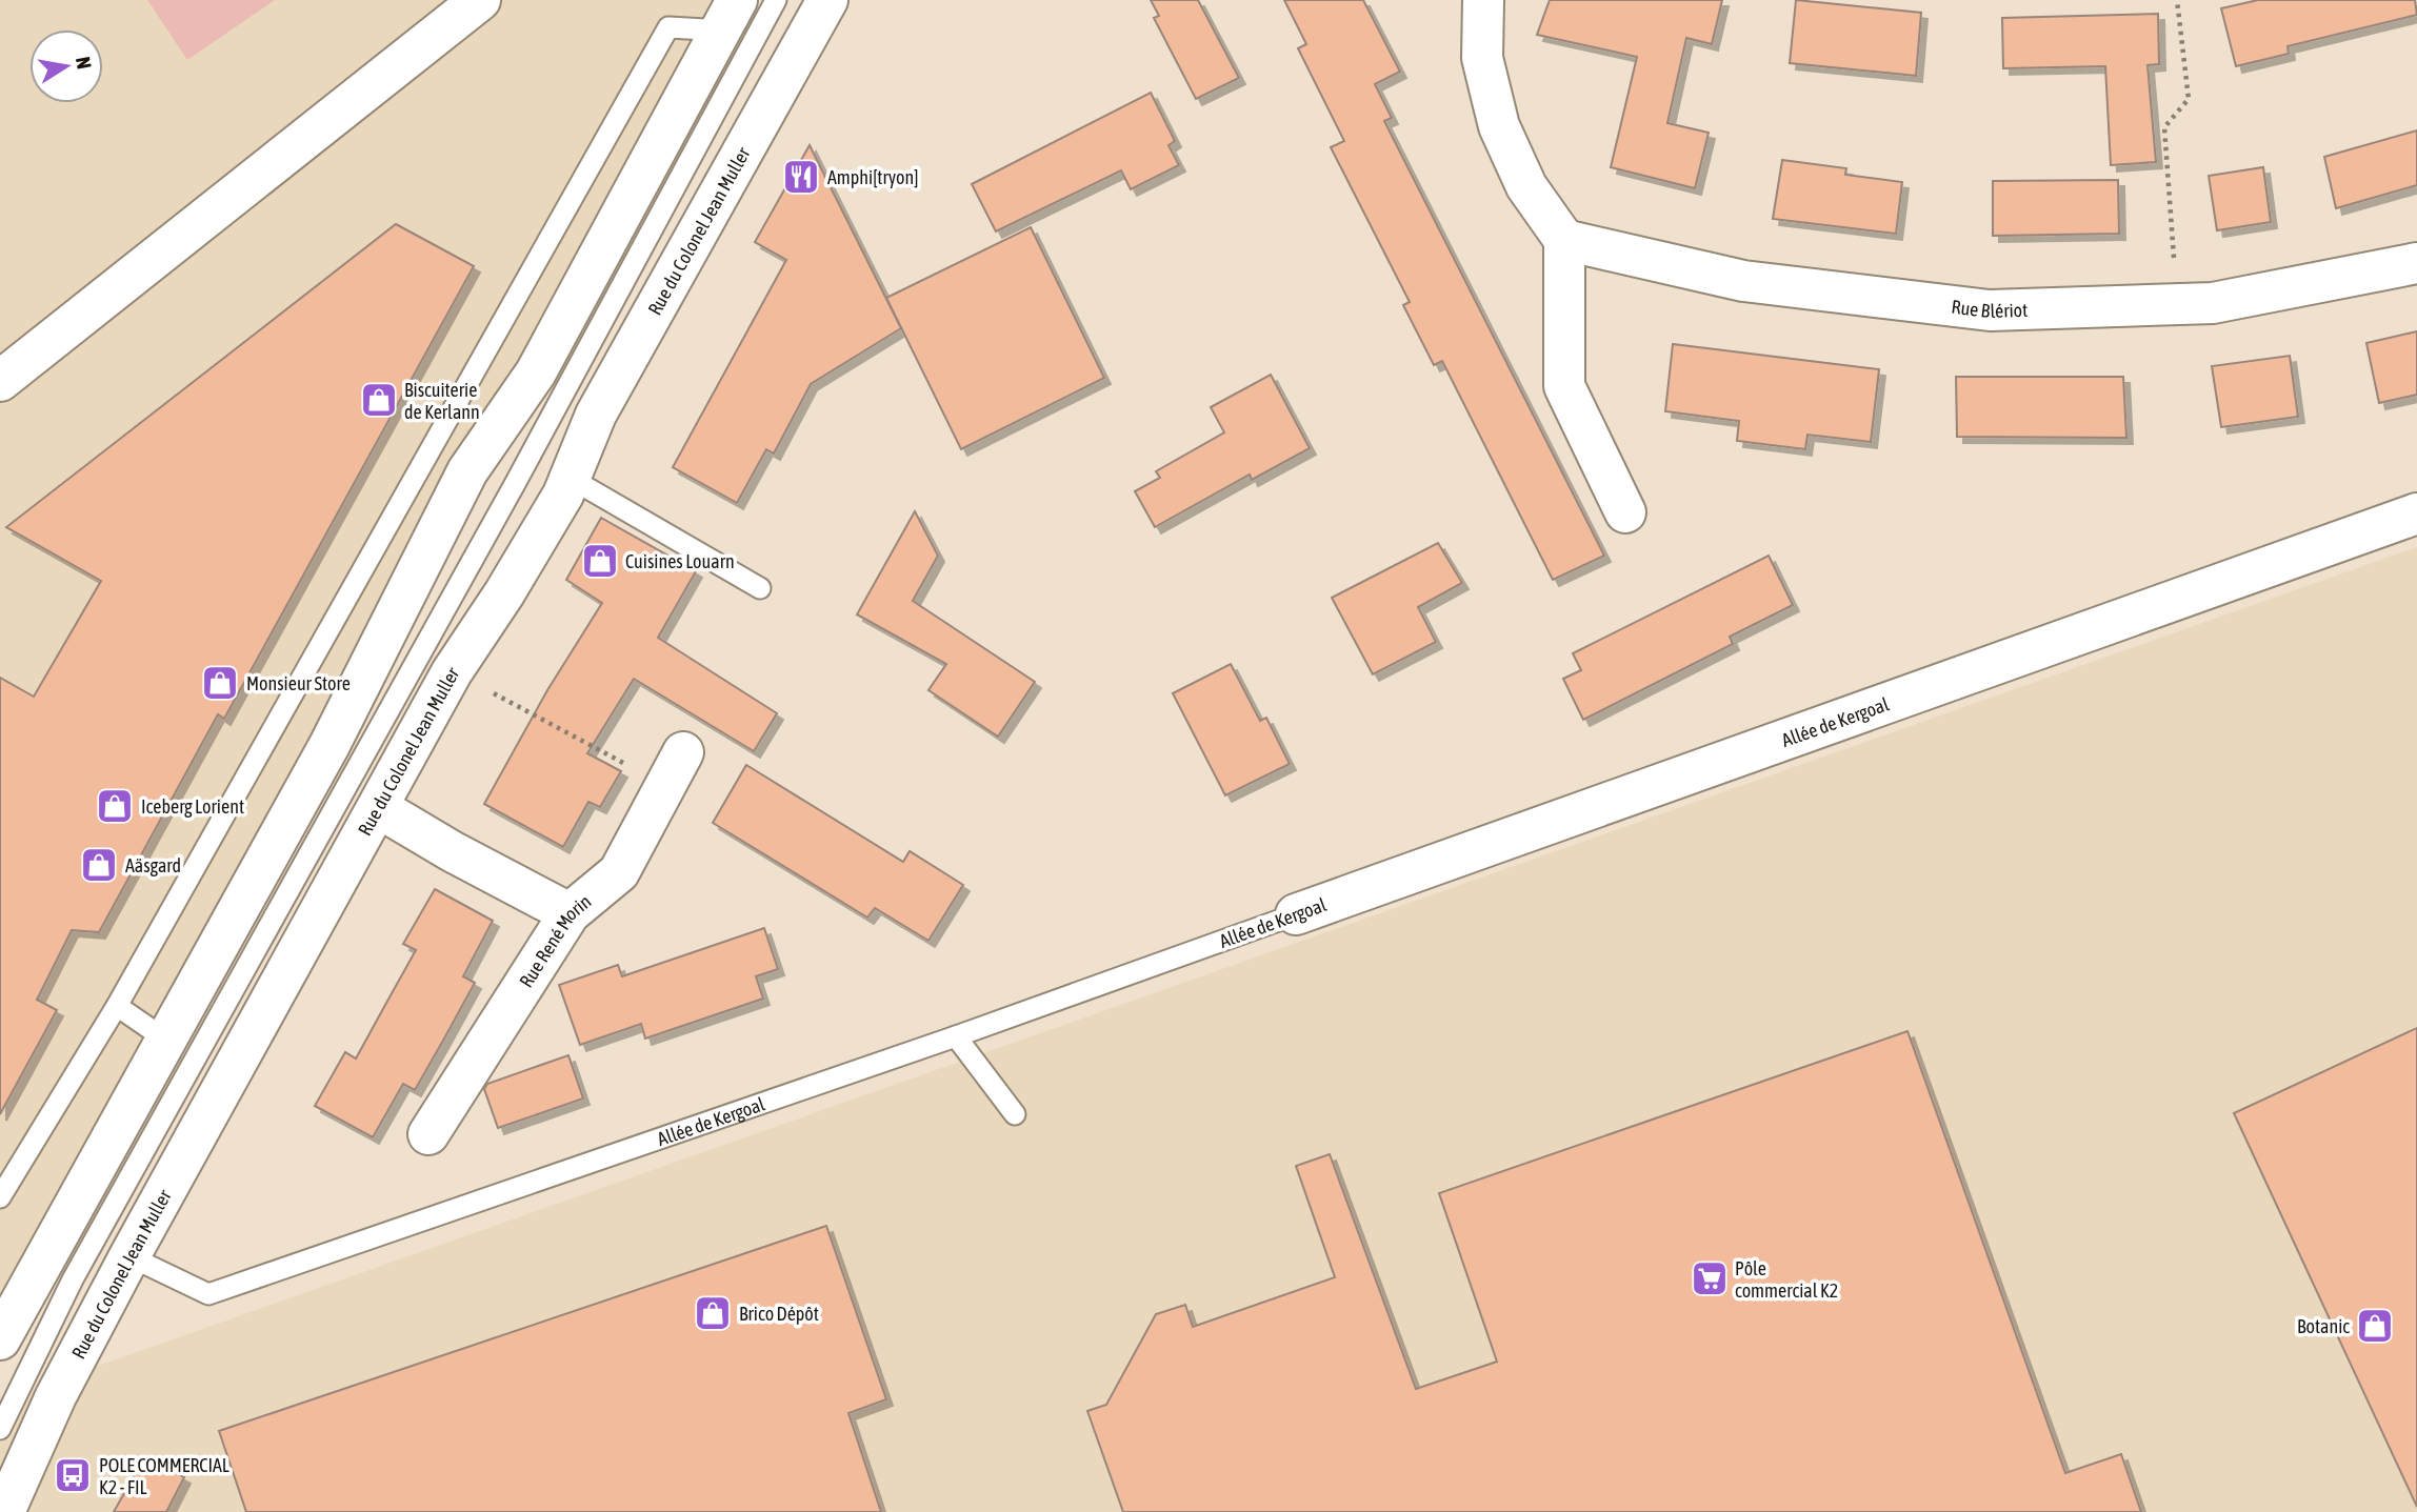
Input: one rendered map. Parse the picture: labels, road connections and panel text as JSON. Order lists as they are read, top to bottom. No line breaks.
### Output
{"streets":{"main road":["Rue du Colonel Jean Muller","Rue Blériot","Allée de Kergoal","Rue René Morin"]},"crossings":[["Rue du Colonel Jean Muller","Allée de Kergoal"]],"places":{"restaurant":["Amphi[tryon]"],"shop":["Biscuiterie de Kerlann","Cuisines Louarn","Monsieur Store","Iceberg Lorient","Aäsgard","Brico Dépôt","Botanic"],"supermarket":["Pôle commercial K2"],"bus stop":["POLE COMMERCIAL K2 - FIL"]},"north":"right"}
